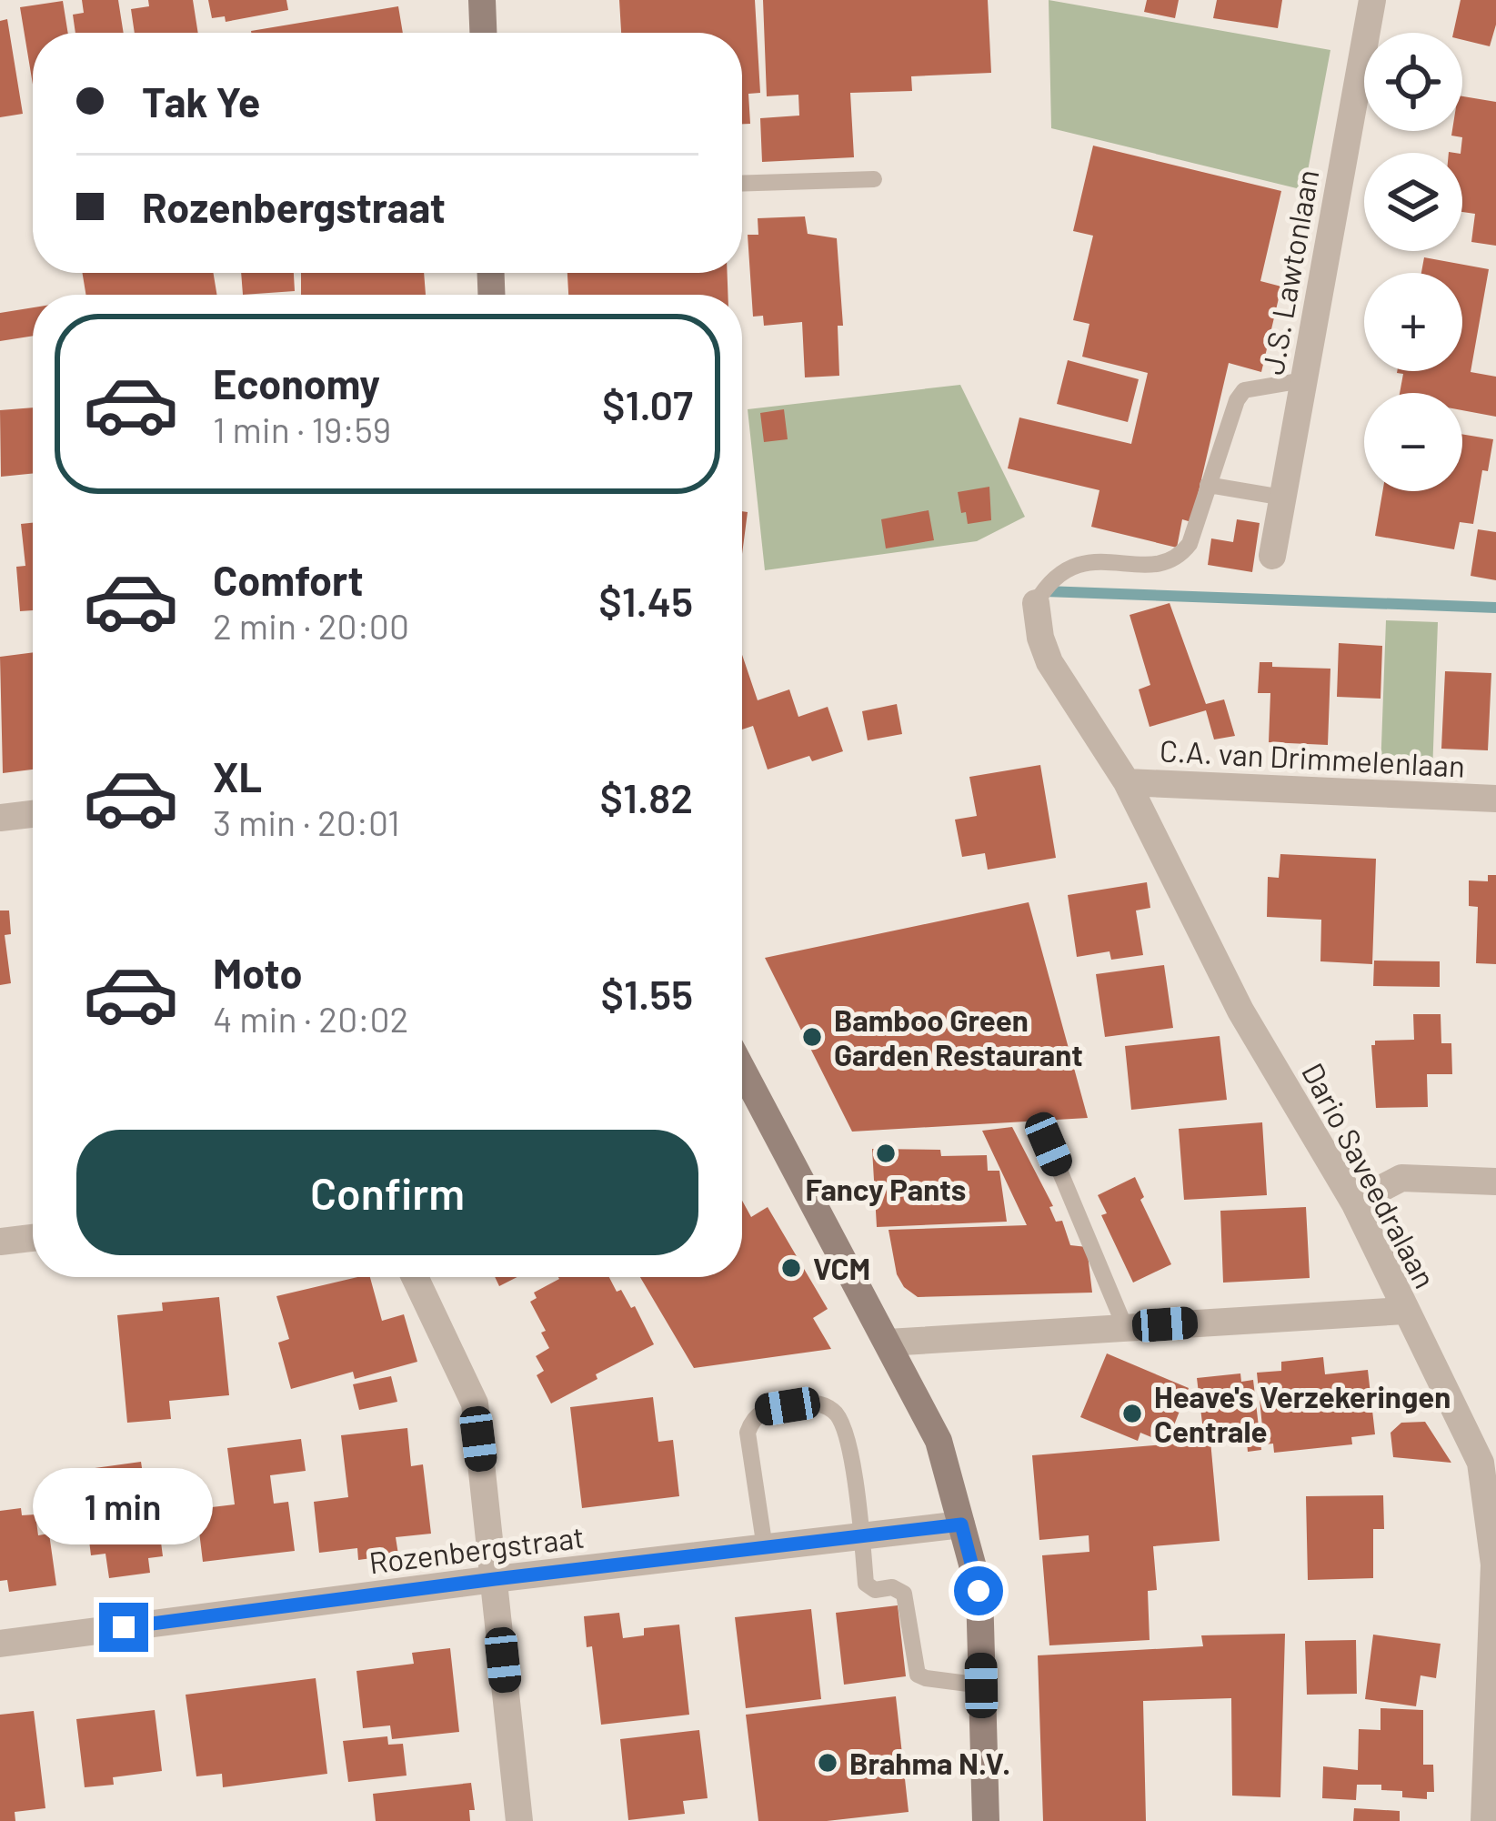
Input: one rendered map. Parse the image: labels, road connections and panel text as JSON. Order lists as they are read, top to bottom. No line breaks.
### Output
{"streets":{"street":["J.S. Lawtonlaan","C.A. van Drimmelenlaan","Dario Saveedralaan","Rozenbergstraat"]},"crossings":[["C.A. van Drimmelenlaan","Dario Saveedralaan"]],"places":["Bamboo Green Garden Restaurant","Fancy Pants","VCM","Heave's Verzekeringen Centrale","Brahma N.V."],"page":{"map_buttons":["+","−"],"banner":["Tak Ye","Rozenbergstraat"],"list":[{"name":"Economy","note":"1 min · 19:59","value":"$1.07"},{"name":"Comfort","note":"2 min · 20:00","value":"$1.45"},{"name":"XL","note":"3 min · 20:01","value":"$1.82"},{"name":"Moto","note":"4 min · 20:02","value":"$1.55"}],"buttons":"Confirm","bubble":"1 min"}}
